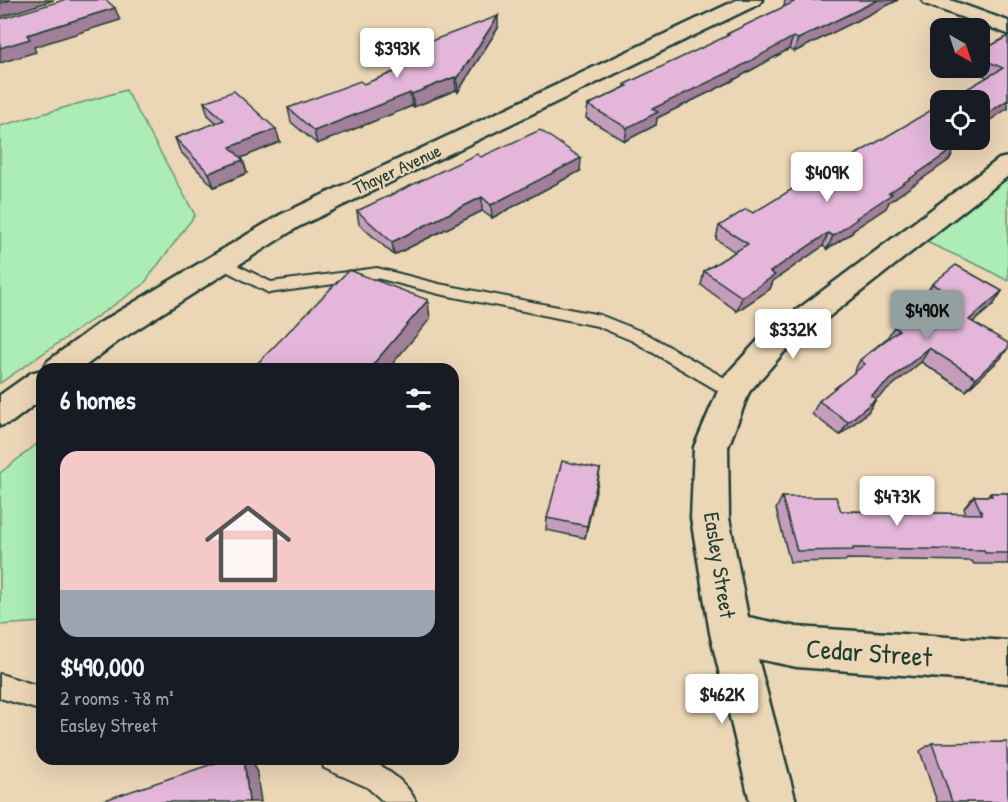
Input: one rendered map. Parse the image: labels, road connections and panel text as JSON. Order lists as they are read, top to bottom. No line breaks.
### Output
{"streets":{"street":["Thayer Avenue","Easley Street","Cedar Street"]},"crossings":[["Easley Street","Cedar Street"]],"north":"bottom right","page":{"price":["$393K","$409K","$490K","$332K","$473K","$462K"],"heading":"6 homes","list":[{"name":"$490,000","note":"2 rooms · 78 m² · Easley Street"}]}}
